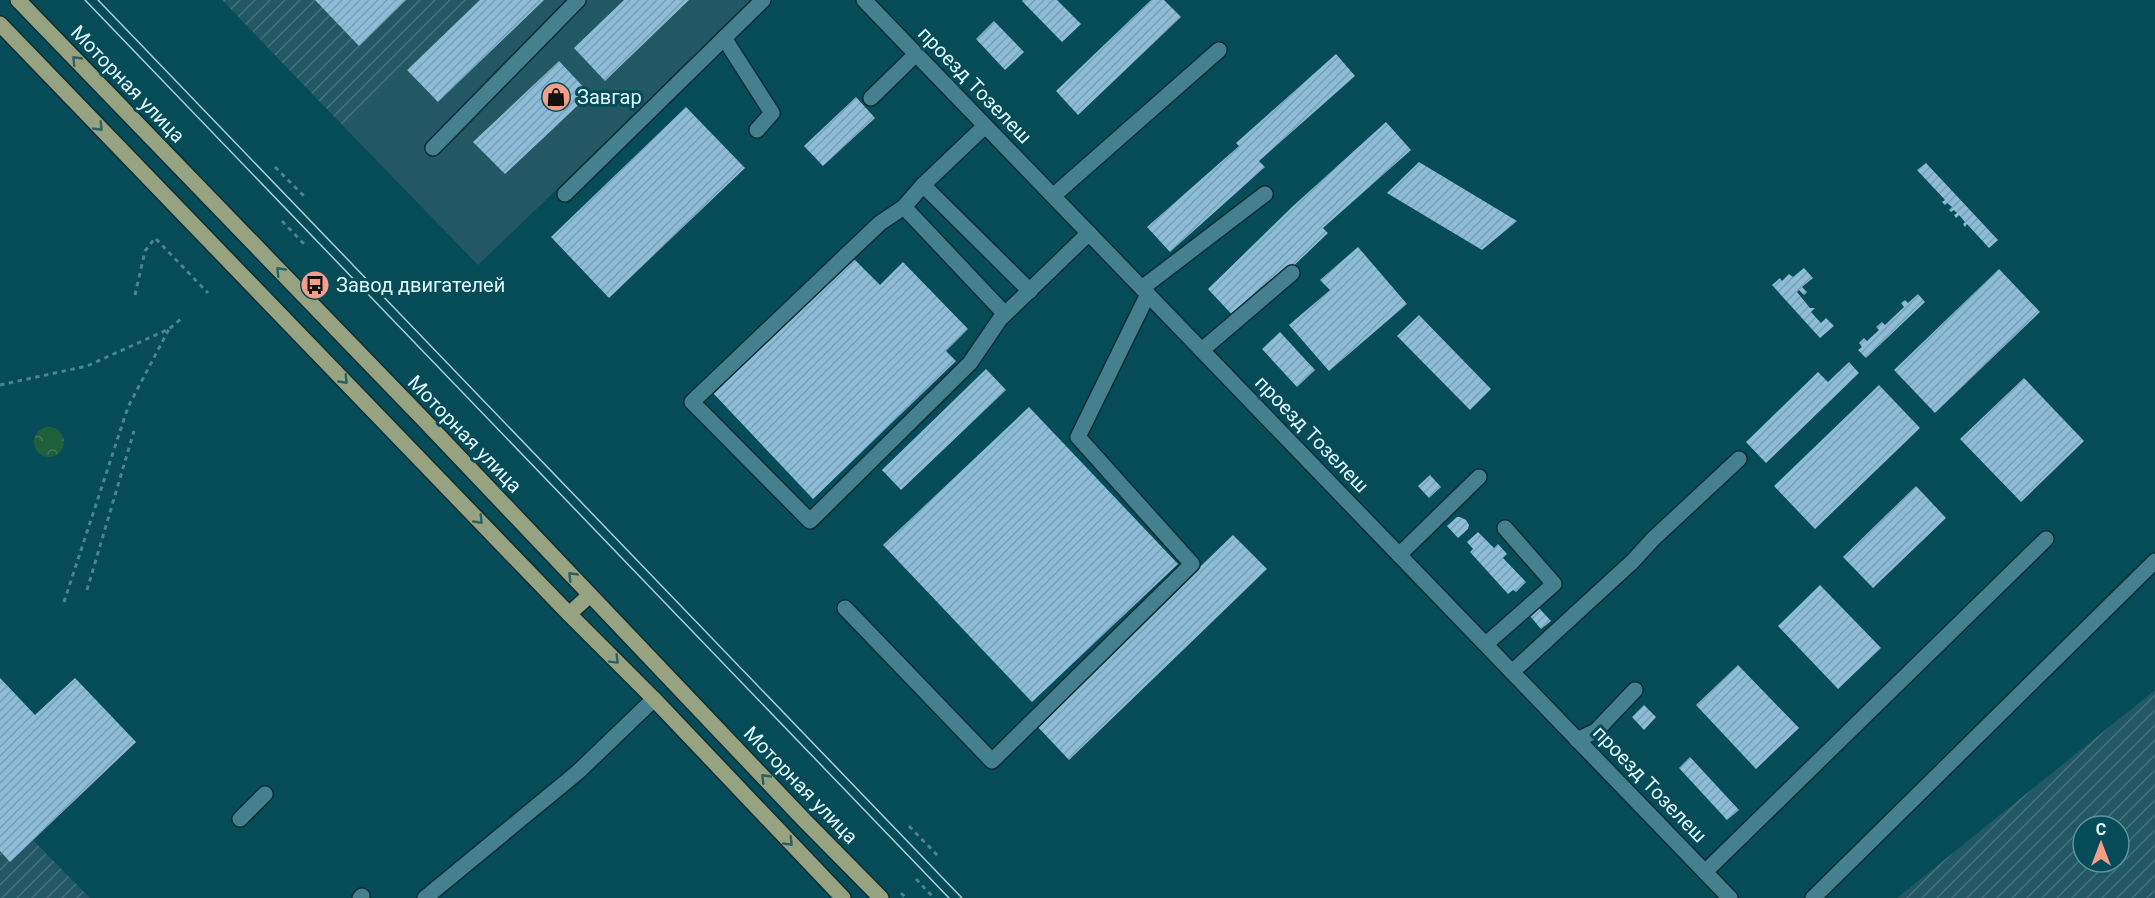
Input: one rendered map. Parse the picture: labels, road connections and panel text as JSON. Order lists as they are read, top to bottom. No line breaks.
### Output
{"streets":{"main road":["Моторная улица"],"street":["проезд Тозелеш"]},"places":{"shop":["Завгар"],"bus stop":["Завод двигателей"]},"north":"top"}
